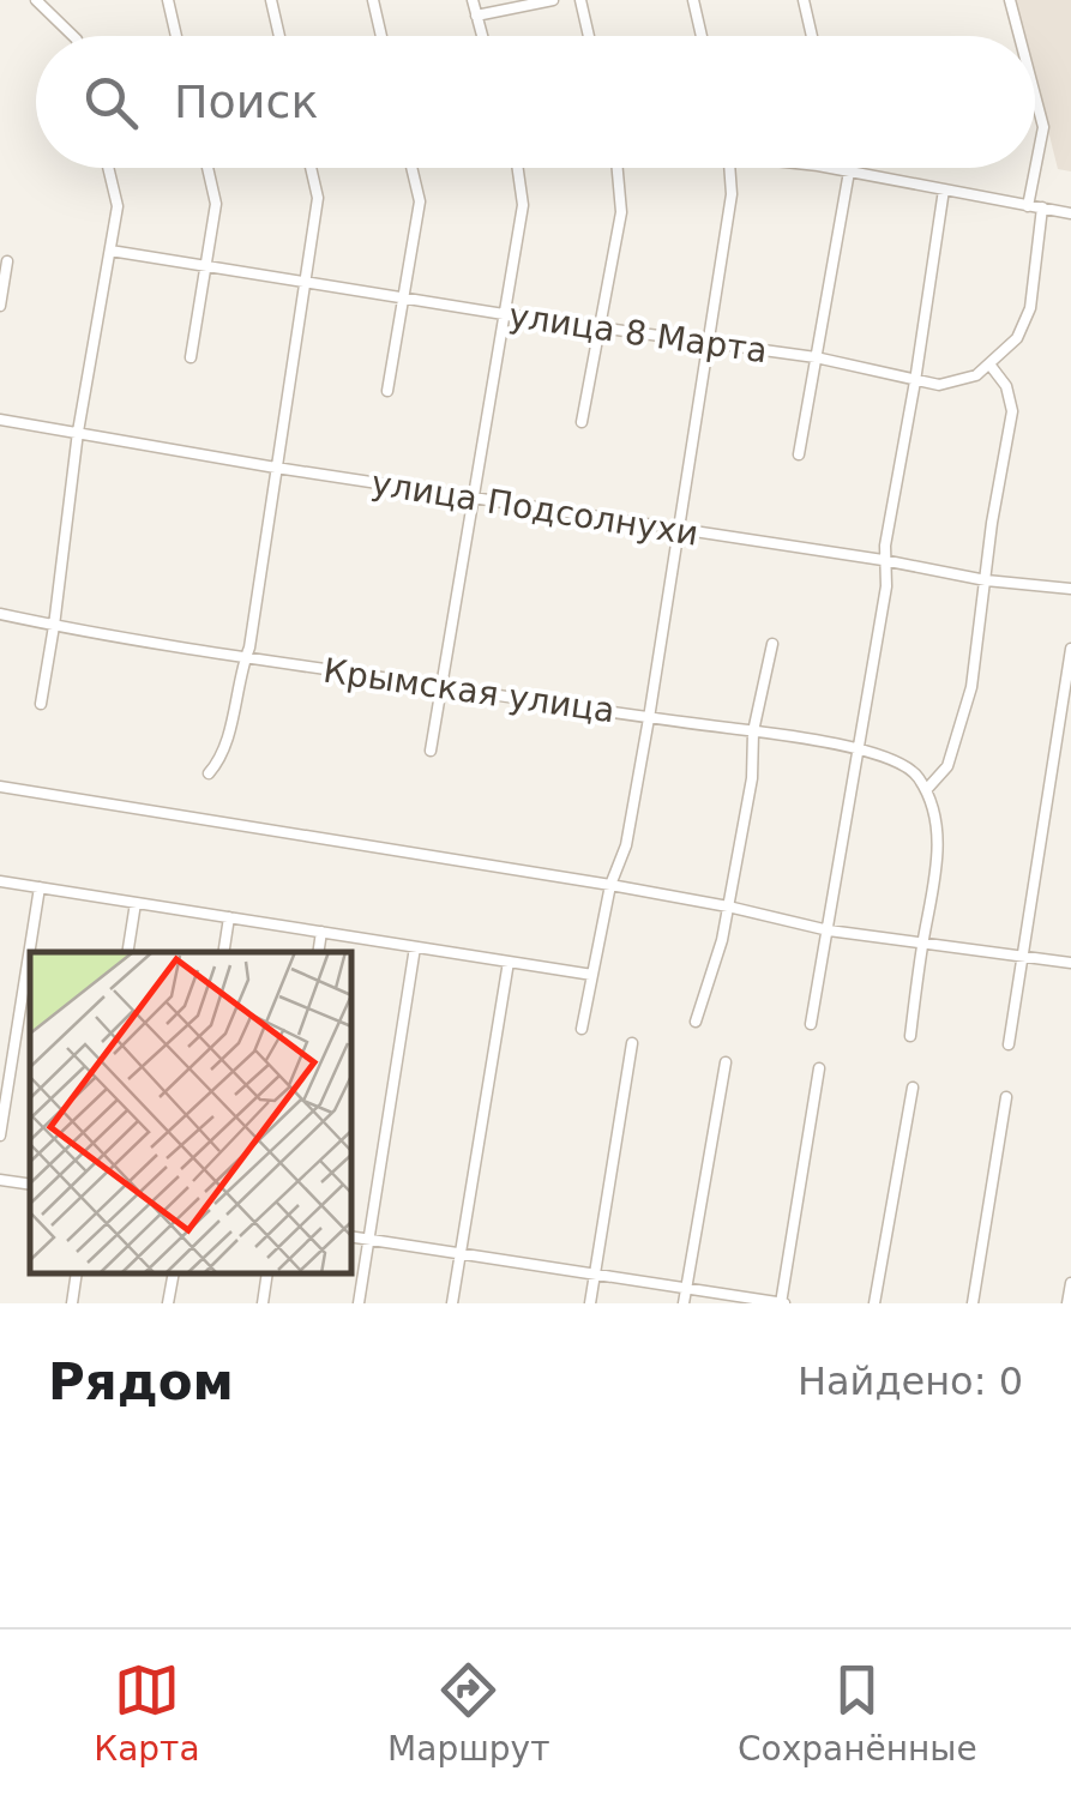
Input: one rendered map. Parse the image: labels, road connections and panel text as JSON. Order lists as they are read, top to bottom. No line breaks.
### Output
{"streets":{"street":["улица 8 Марта","улица Подсолнухи","Крымская улица"]},"page":{"search":"Поиск","heading":["Рядом","Найдено: 0"],"nav":["Карта","Маршрут","Сохранённые"]}}
